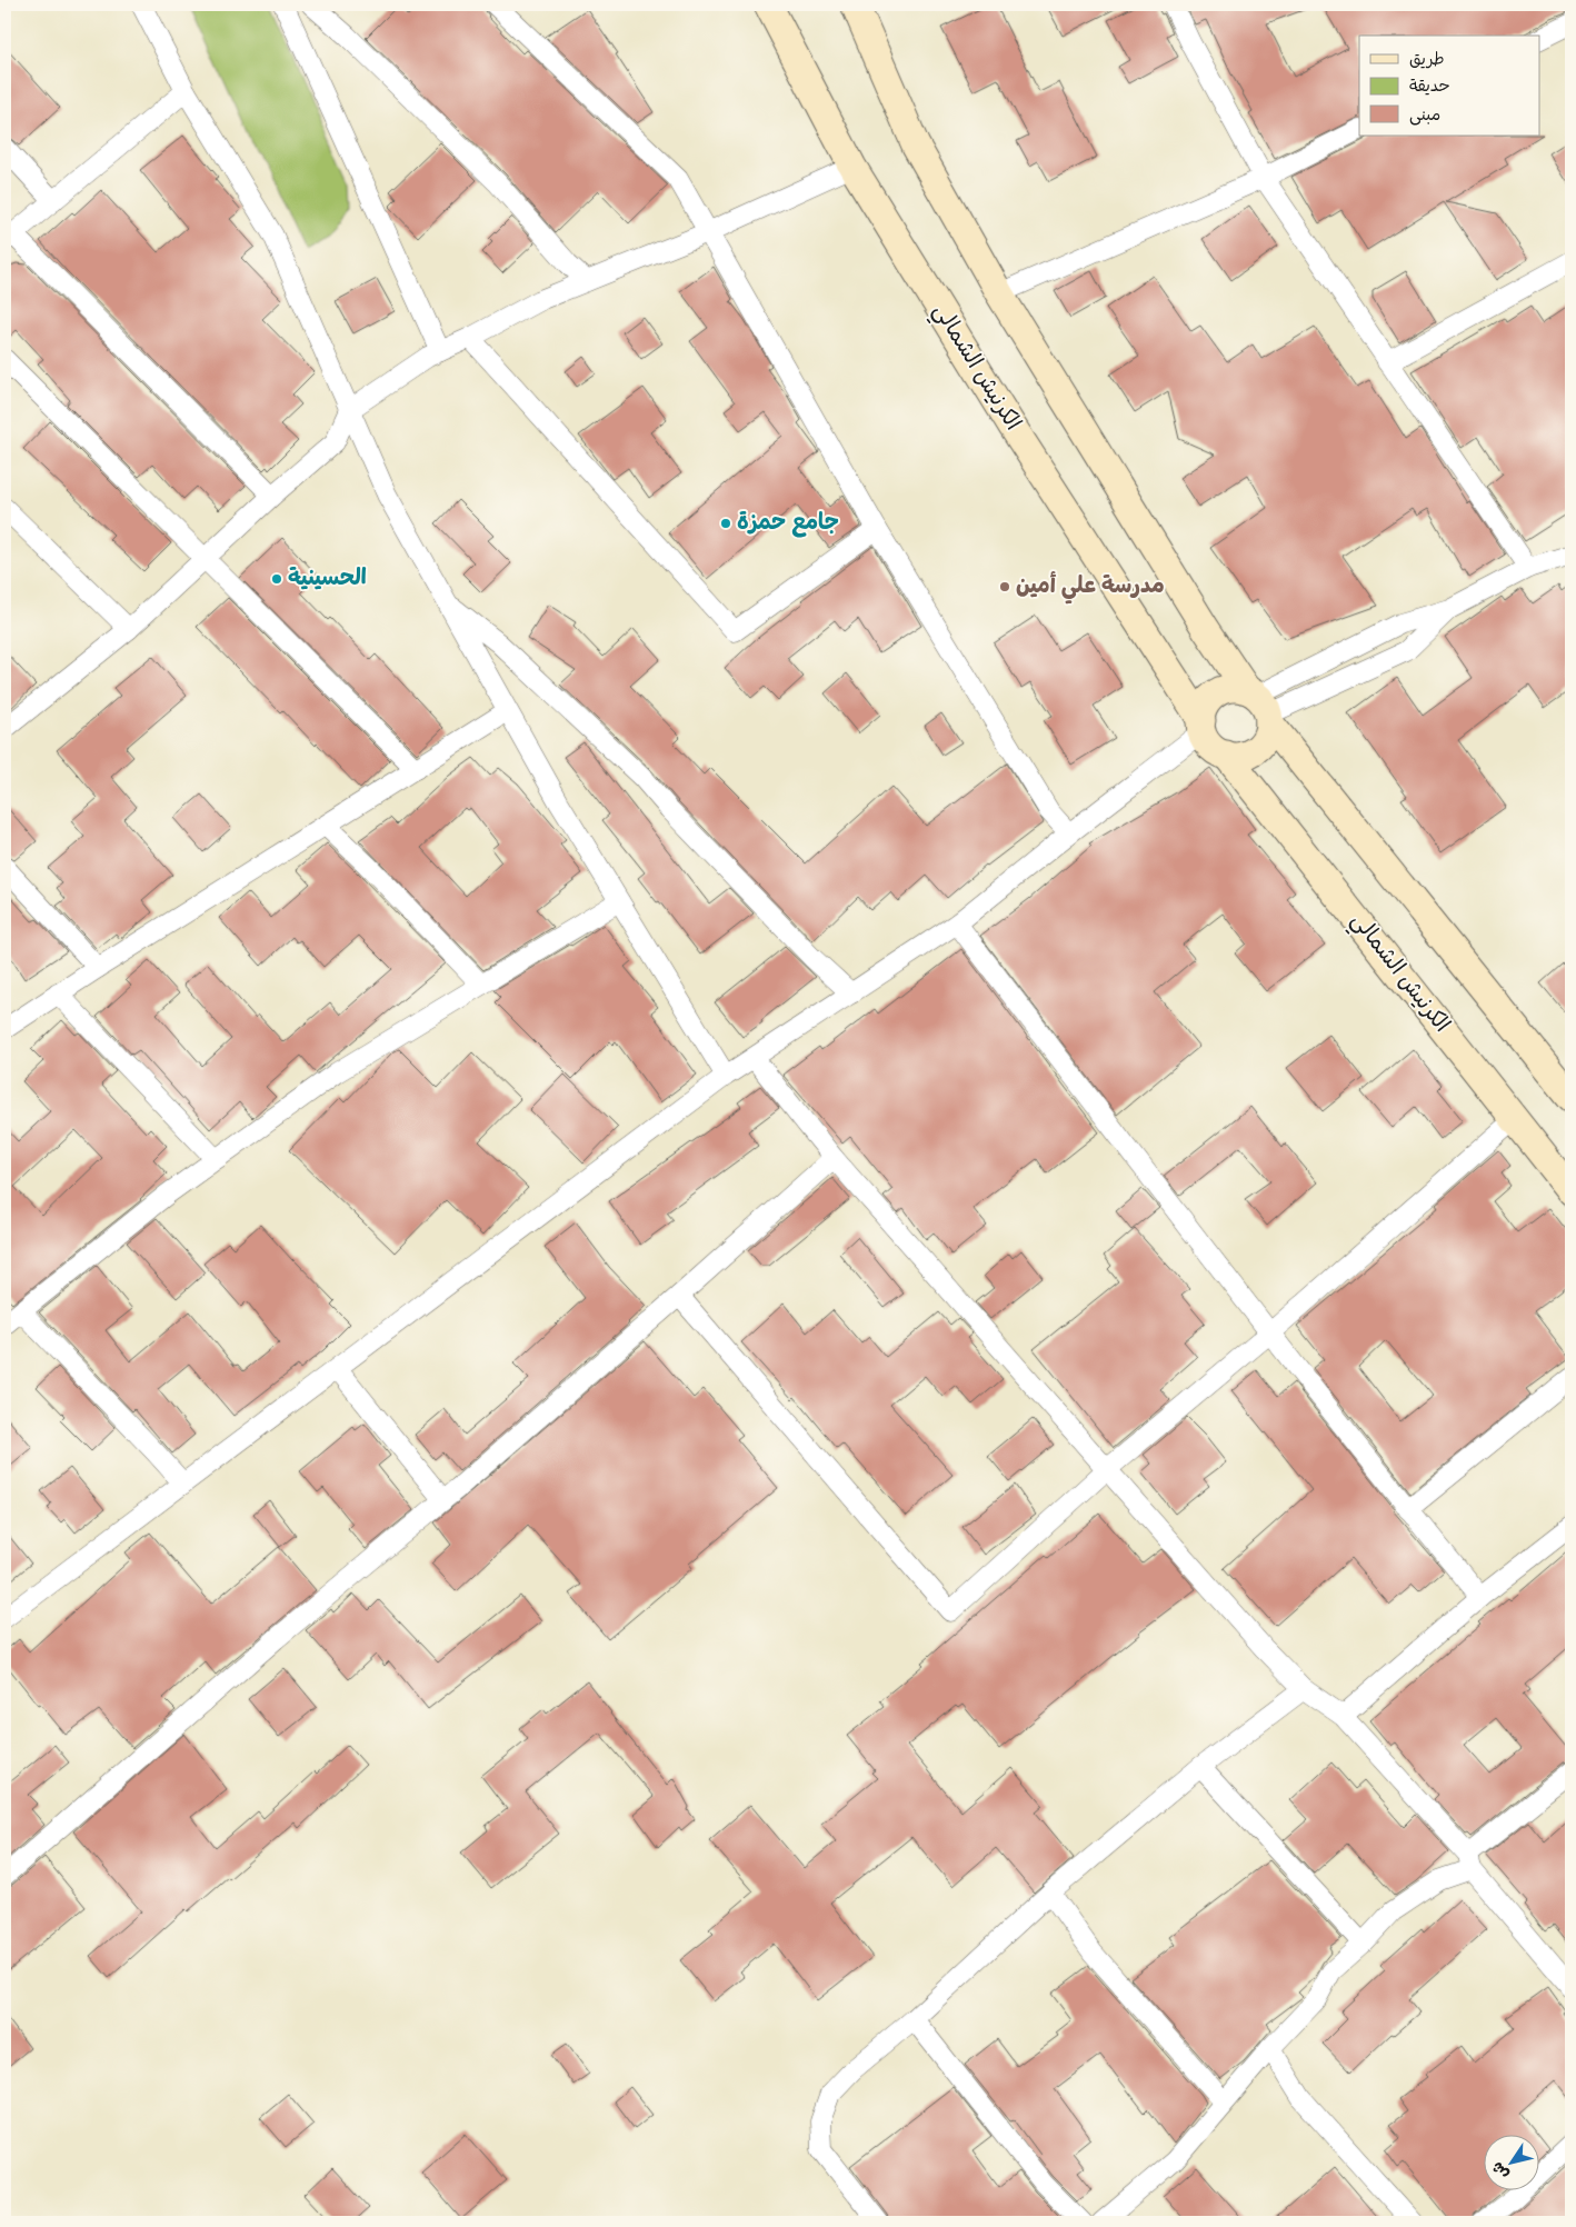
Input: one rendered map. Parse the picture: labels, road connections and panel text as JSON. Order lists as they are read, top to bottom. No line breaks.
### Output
{"streets":{"main road":["الكرنيش الشمالي"]},"places":["جامع حمزة","الحسينية","مدرسة علي أمين"],"legend":["طريق","حديقة","مبنى"],"north":"bottom left"}
